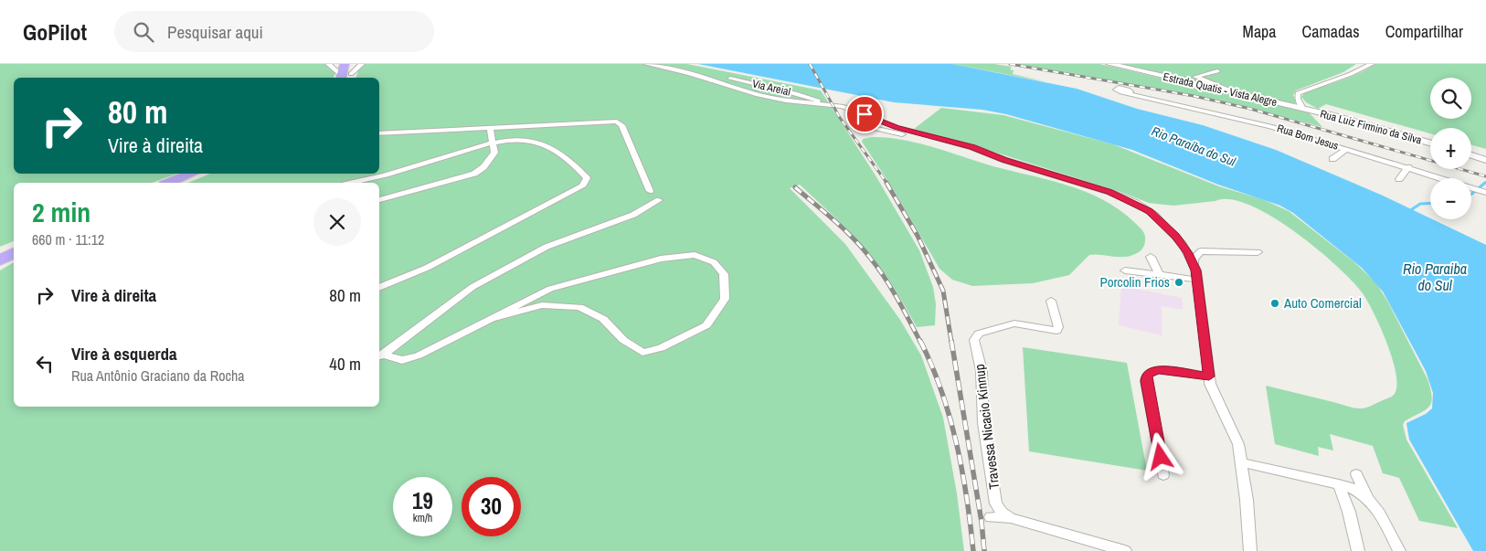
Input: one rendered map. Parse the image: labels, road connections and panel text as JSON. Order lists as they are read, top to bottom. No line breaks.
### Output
{"streets":{"street":["Via Areial","Estrada Quatis - Vista Alegre","Rua Luiz Firmino da Silva","Rua Bom Jesus","Travessa Nicacio Kinnup"]},"crossings":[["Estrada Quatis - Vista Alegre","Rua Luiz Firmino da Silva"]],"water":["Rio Paraíba do Sul","Rio Paraiba do Sul"],"places":["Porcolin Frios","Auto Comercial"],"page":{"header":"GoPilot","search":"Pesquisar aqui","nav":["Mapa","Camadas","Compartilhar"],"map_buttons":["+","−"],"turn":["80 m","Vire à direita"],"heading":["2 min","660 m · 11:12"],"list":[{"name":"Vire à direita","value":"80 m"},{"name":"Vire à esquerda","note":"Rua Antônio Graciano da Rocha","value":"40 m"}],"speed":"19 km/h","limit":"30"}}
